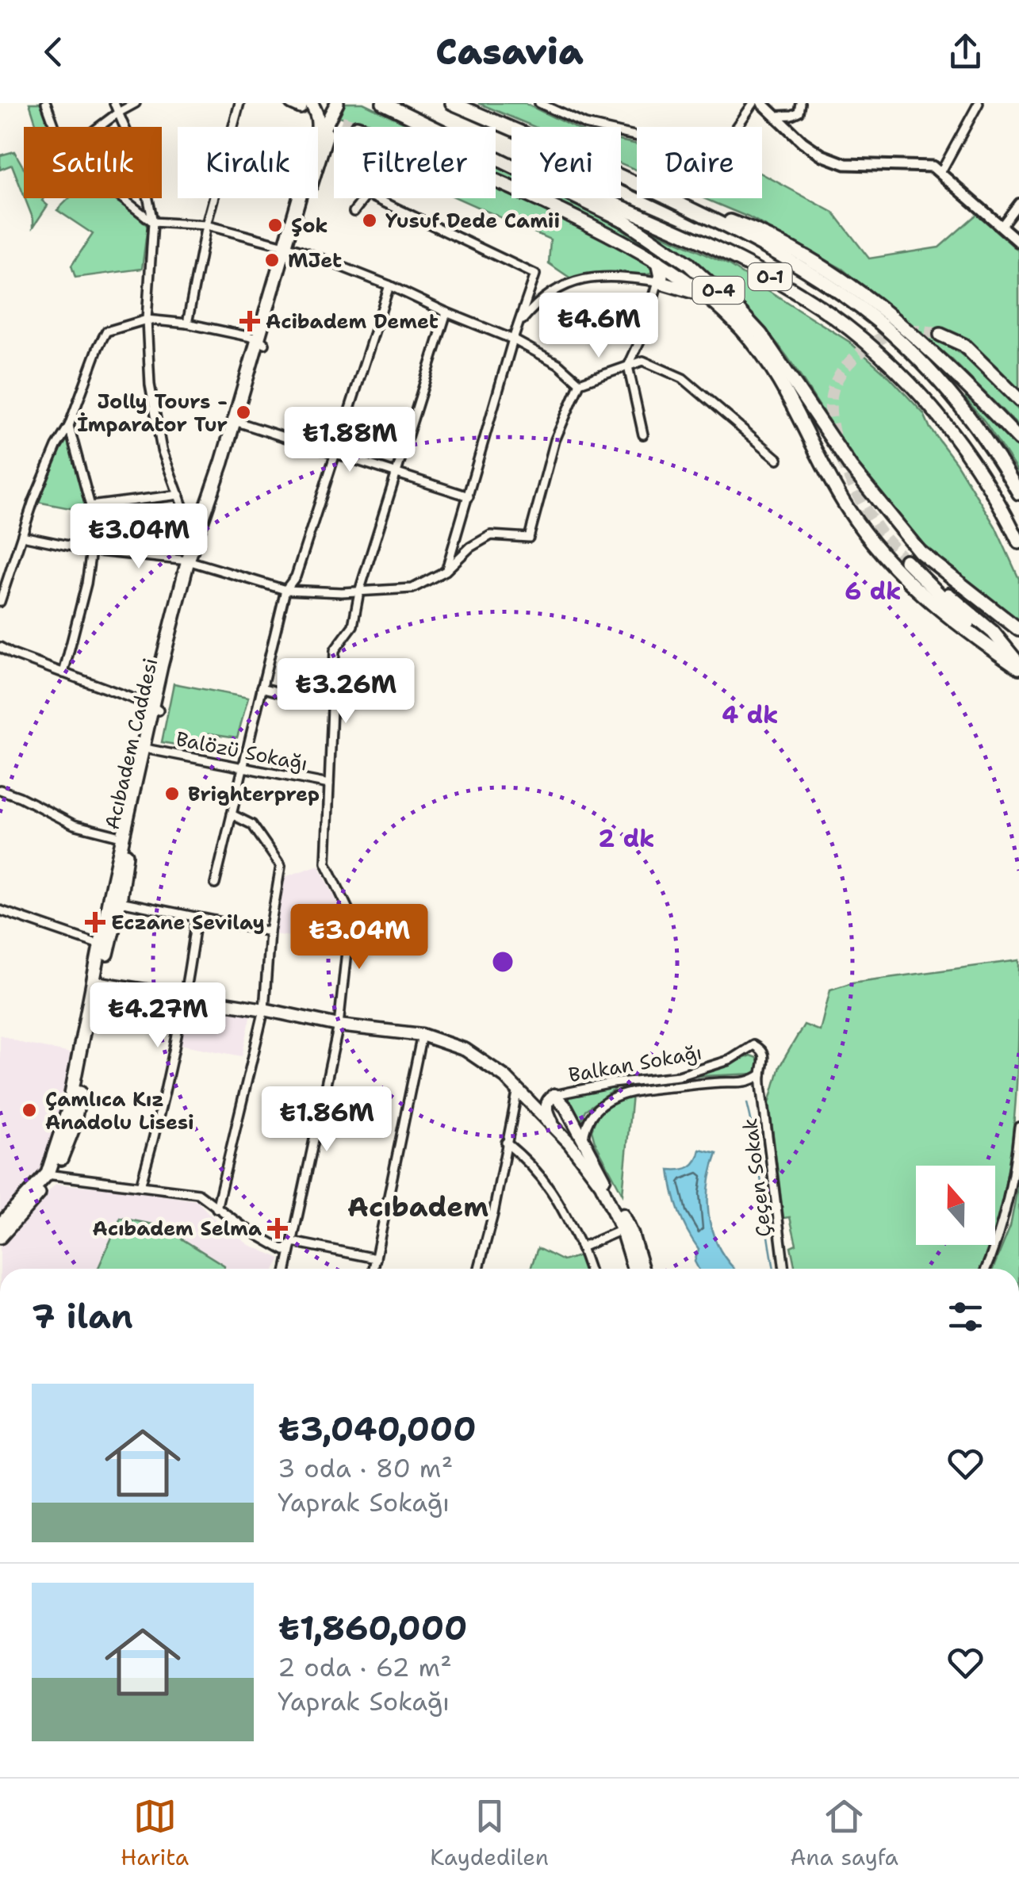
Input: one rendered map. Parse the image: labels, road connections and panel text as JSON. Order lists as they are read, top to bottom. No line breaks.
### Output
{"streets":{"main road":["O-1","O-4","Acıbadem Caddesi"],"street":["Balözü Sokağı","Balkan Sokağı","Çeçen Sokak"]},"crossings":[["Acıbadem Caddesi","Balözü Sokağı"],["Balkan Sokağı","Çeçen Sokak"]],"districts":["Acıbadem"],"places":{"other":["Yusuf Dede Camii","Şok","MJet","Jolly Tours - İmparator Tur","Brighterprep","Çamlıca Kız Anadolu Lisesi"],"health":["Acibadem Demet","Eczane Sevilay","Acıbadem Selma"]},"north":"top","page":{"header":"Casavia","chip":["Satılık","Kiralık","Filtreler","Yeni","Daire"],"price":["₺4.6M","₺1.88M","₺3.04M","₺3.26M","₺3.04M","₺4.27M","₺1.86M"],"heading":"7 ilan","list":[{"name":"₺3,040,000","note":"3 oda · 80 m² · Yaprak Sokağı"},{"name":"₺1,860,000","note":"2 oda · 62 m² · Yaprak Sokağı"}],"tabs":["Harita","Kaydedilen","Ana sayfa"]},"rings":["6 dk","4 dk","2 dk"]}
